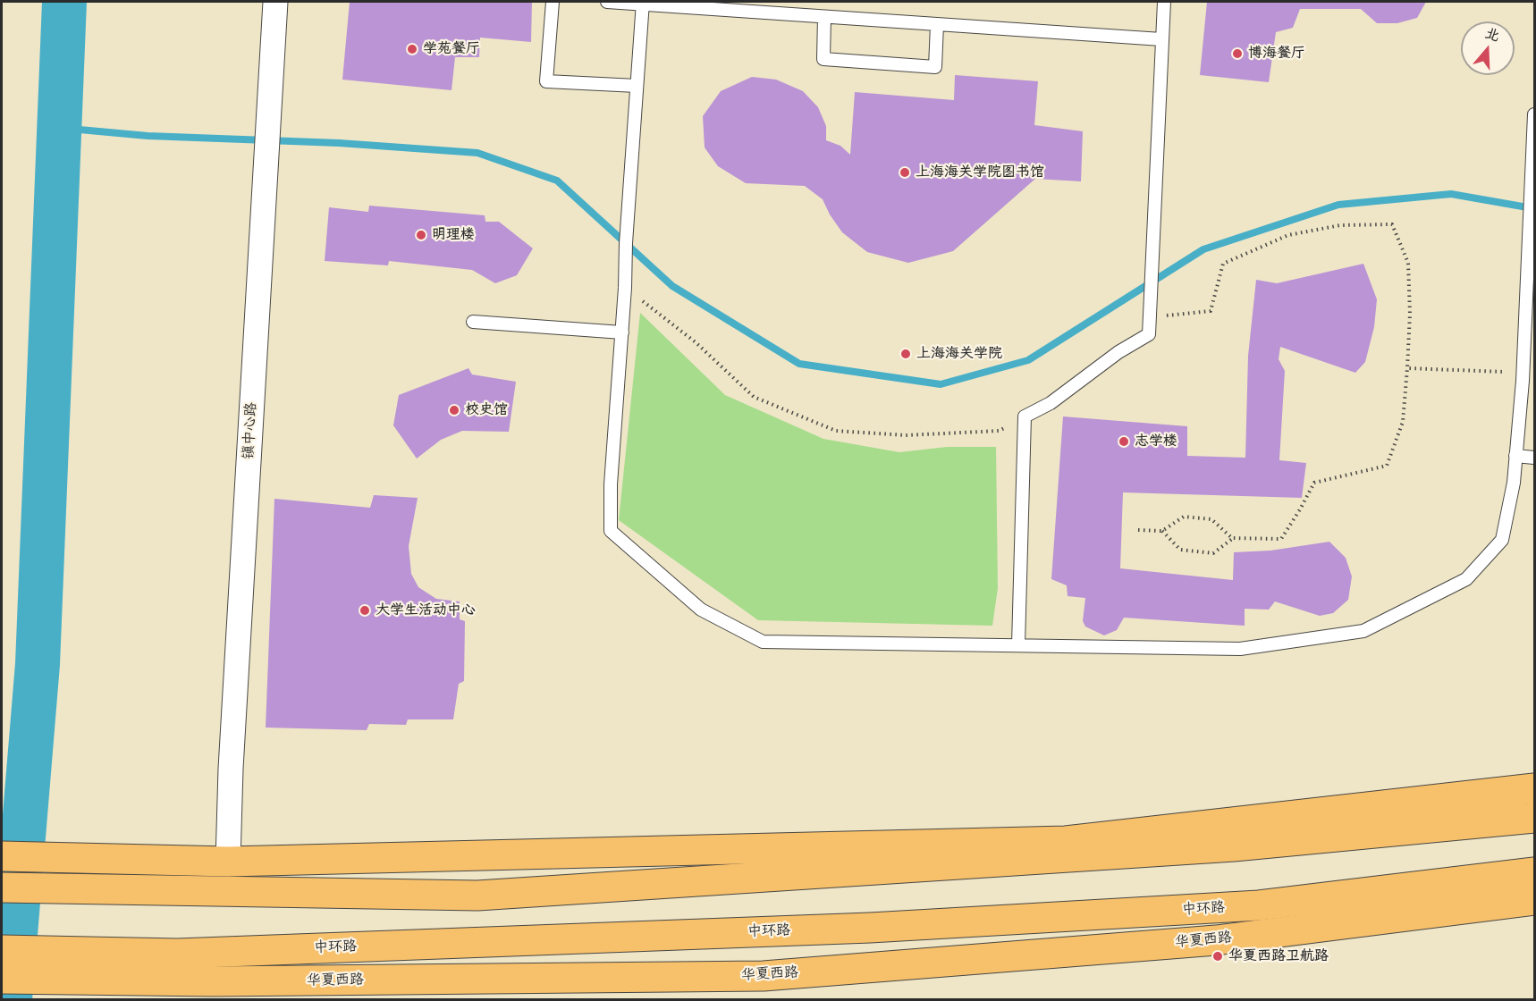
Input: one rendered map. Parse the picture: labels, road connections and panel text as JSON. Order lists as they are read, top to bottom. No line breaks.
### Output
{"streets":{"main road":["中环路","华夏西路"],"street":["镇中心路"]},"places":["学苑餐厅","博海餐厅","上海海关学院图书馆","明理楼","上海海关学院","校史馆","志学楼","大学生活动中心","华夏西路卫航路"],"north":"top"}
